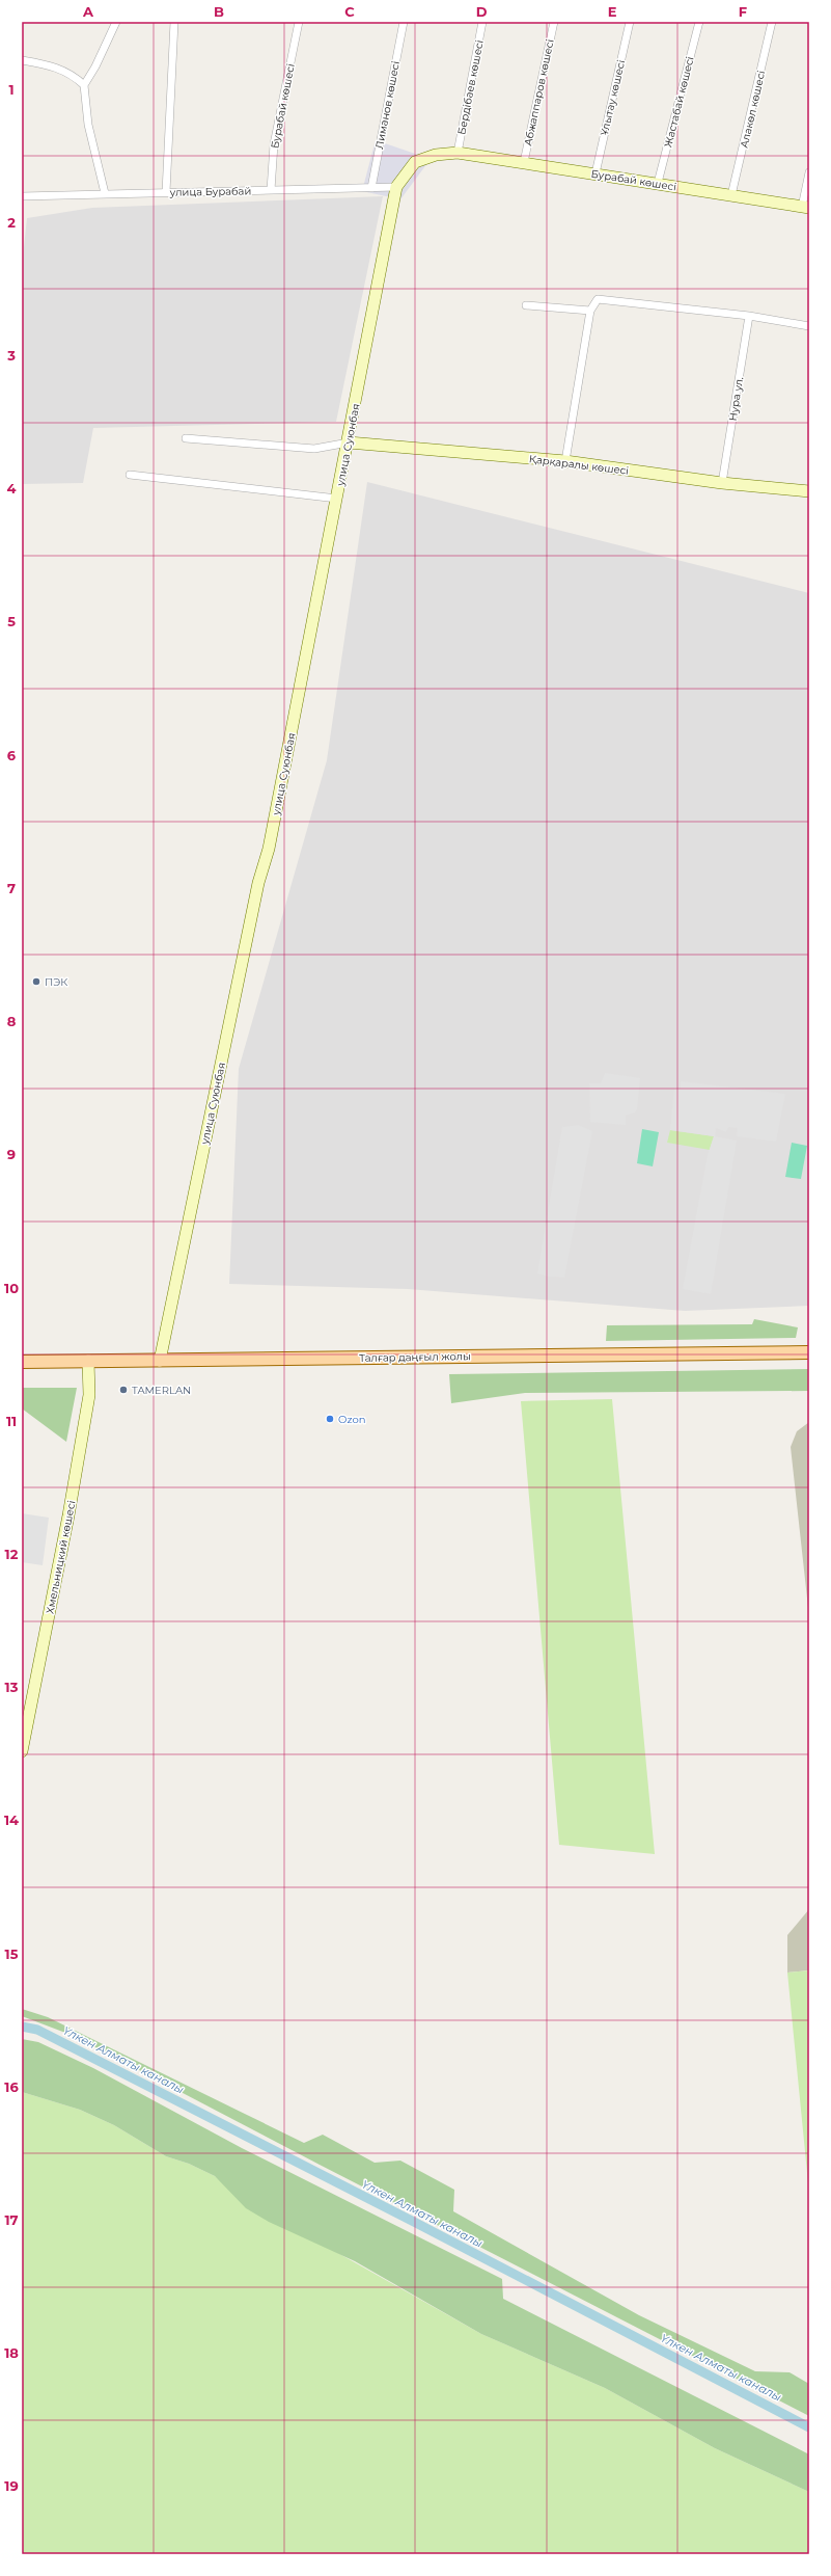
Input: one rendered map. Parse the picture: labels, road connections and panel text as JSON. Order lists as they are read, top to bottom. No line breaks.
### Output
{"streets":{"main road":["Талғар даңғыл жолы"],"street":["Бердібаев көшесі","Абжаппаров көшесі","Ұлытау көшесі","Жастабай көшесі","Лиманов көшесі","Бурабай көшесі","Алакөл көшесі","улица Бурабай","Нура ул.","улица Суюнбая","Қарқаралы көшесі","Хмельницкий көшесі"]},"crossings":[["Бердібаев көшесі","Бурабай көшесі"],["Абжаппаров көшесі","Бурабай көшесі"],["Ұлытау көшесі","Бурабай көшесі"],["Жастабай көшесі","Бурабай көшесі"],["Лиманов көшесі","улица Бурабай"],["Бурабай көшесі","Алакөл көшесі"],["Бурабай көшесі","улица Бурабай"],["Бурабай көшесі","улица Суюнбая"],["улица Бурабай","улица Суюнбая"],["Нура ул.","Қарқаралы көшесі"],["улица Суюнбая","Қарқаралы көшесі"],["улица Суюнбая","Талғар даңғыл жолы"],["Талғар даңғыл жолы","Хмельницкий көшесі"]],"water":["Үлкен Алматы каналы"],"places":["ПЭК","TAMERLAN","Ozon"],"grid":{"columns":["A","B","C","D","E","F"],"rows":["1","2","3","4","5","6","7","8","9","10","11","12","13","14","15","16","17","18","19"]}}
